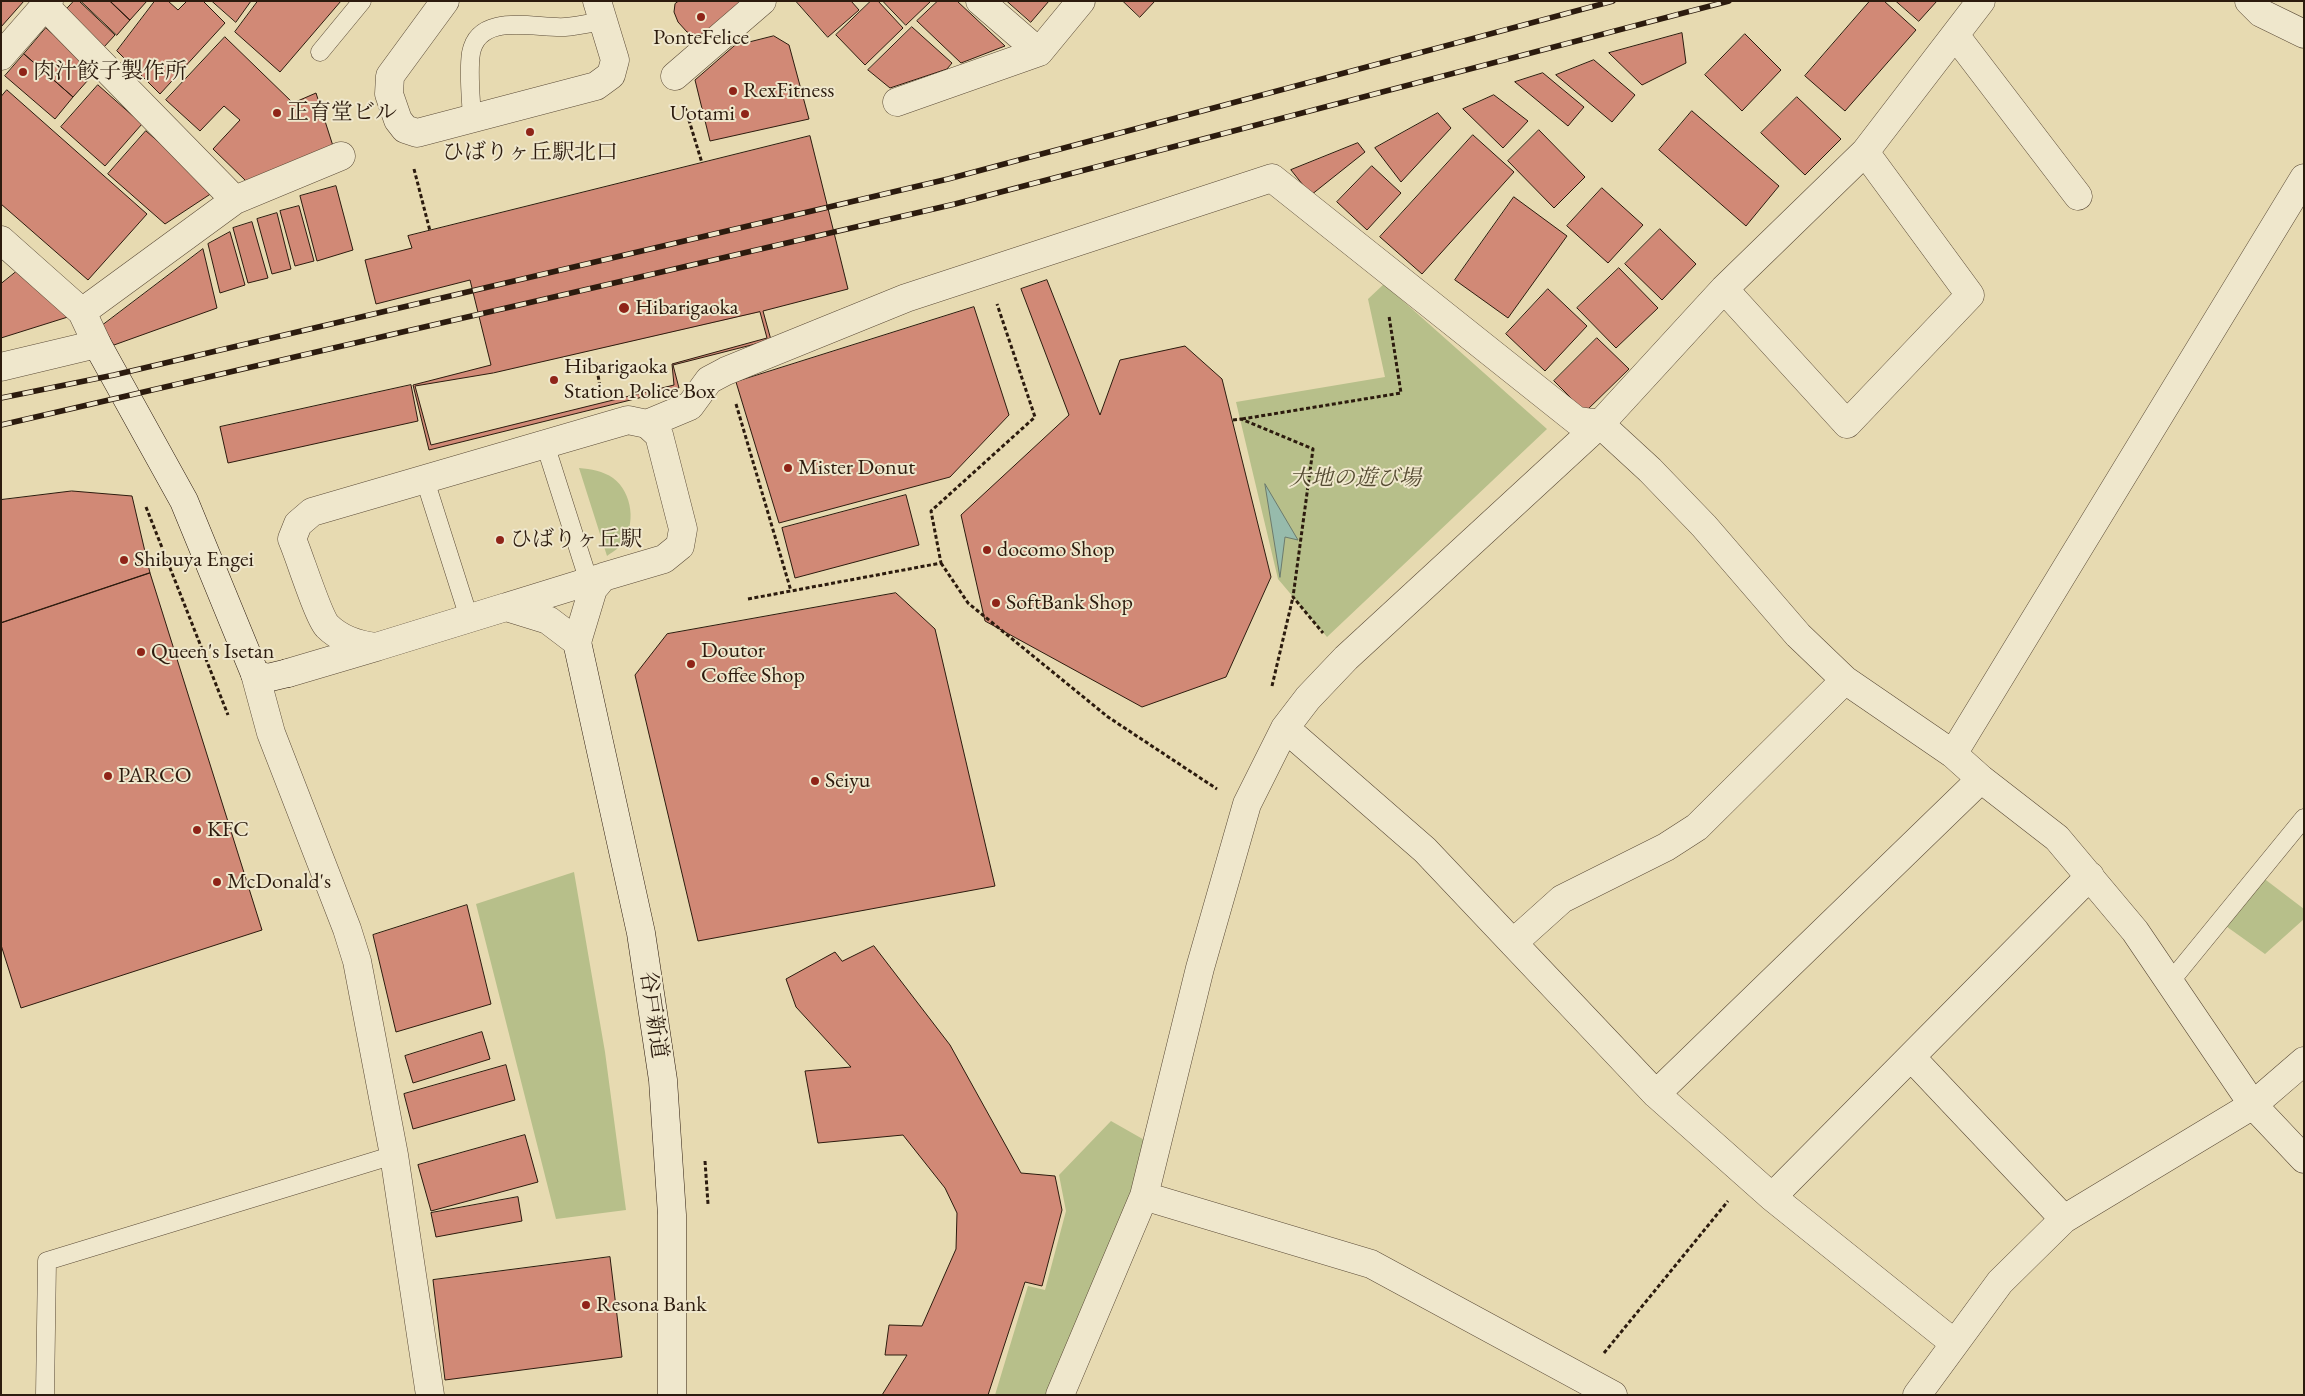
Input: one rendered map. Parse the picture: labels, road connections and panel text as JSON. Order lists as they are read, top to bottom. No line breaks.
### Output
{"streets":{"street":["谷戸新道"]},"parks":["大地の遊び場"],"places":["PonteFelice","肉汁餃子製作所","RexFitness","正育堂ビル","Uotami","ひばりヶ丘駅北口","Hibarigaoka","Hibarigaoka Station Police Box","Mister Donut","ひばりヶ丘駅","docomo Shop","Shibuya Engei","SoftBank Shop","Queen's Isetan","Doutor Coffee Shop","PARCO","Seiyu","KFC","McDonald's","Resona Bank"]}
